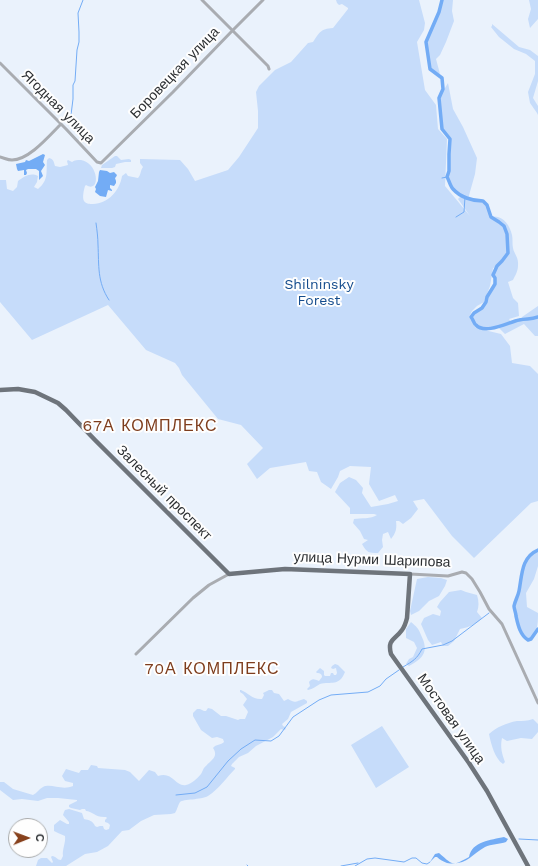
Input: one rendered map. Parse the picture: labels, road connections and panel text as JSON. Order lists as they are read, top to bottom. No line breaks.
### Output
{"streets":{"main road":["Залесный проспект","улица Нурми Шарипова","Мостовая улица"],"street":["Боровецкая улица","Ягодная улица"]},"crossings":[["Боровецкая улица","Ягодная улица"],["Залесный проспект","улица Нурми Шарипова"],["улица Нурми Шарипова","Мостовая улица"]],"districts":["67А КОМПЛЕКС","70А КОМПЛЕКС"],"parks":["Shilninsky Forest"],"north":"right"}
